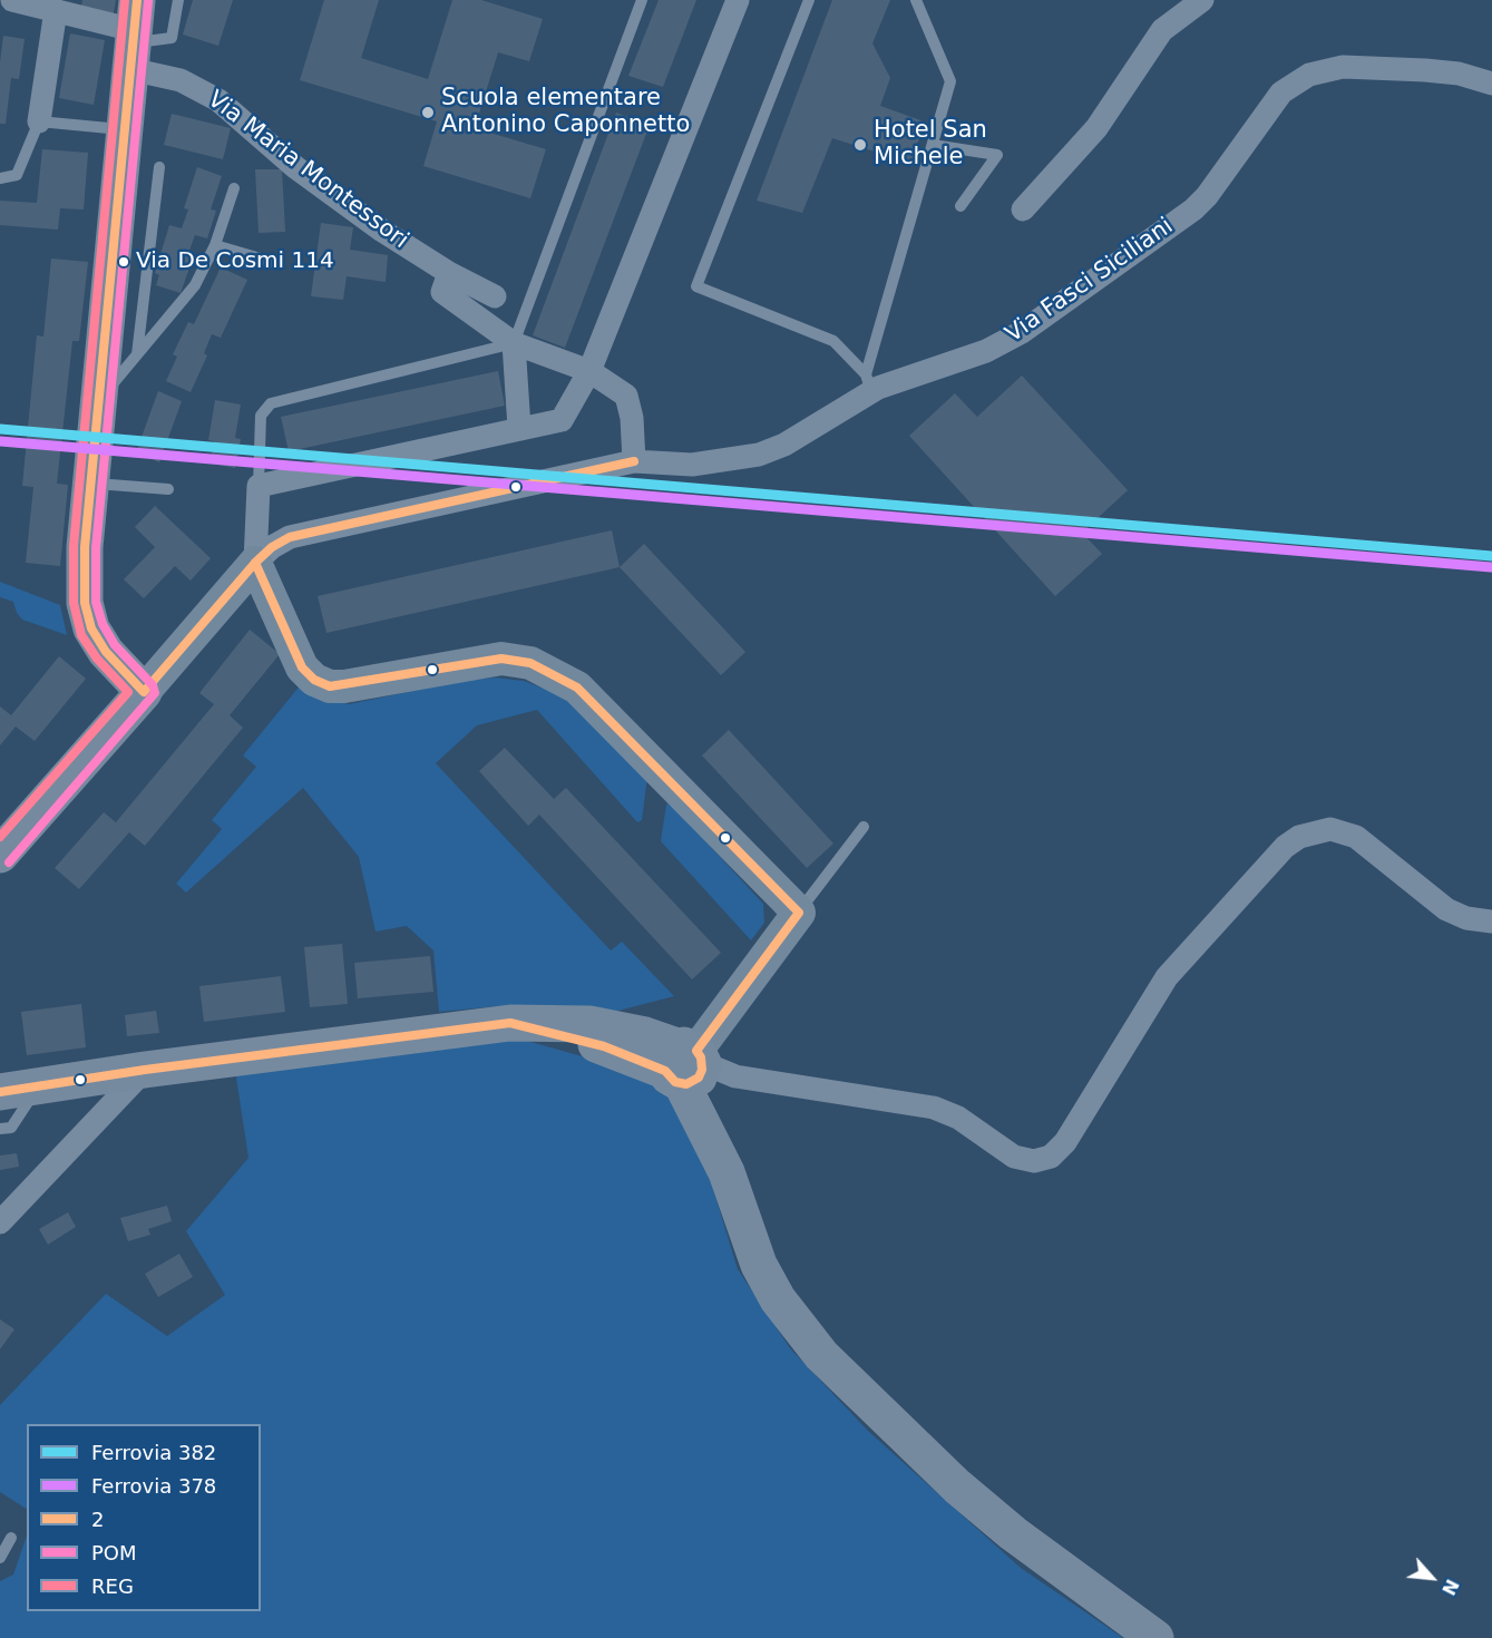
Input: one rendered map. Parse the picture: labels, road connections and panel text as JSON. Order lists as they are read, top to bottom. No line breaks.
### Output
{"streets":{"street":["Via Maria Montessori","Via Fasci Siciliani"]},"places":["Scuola elementare Antonino Caponnetto","Hotel San Michele","Via De Cosmi 114"],"lines":["transit line 2","transit line REG","transit line POM","rail line 382","rail line 378"],"legend":["Ferrovia 382","Ferrovia 378","2","POM","REG"],"north":"bottom right"}
